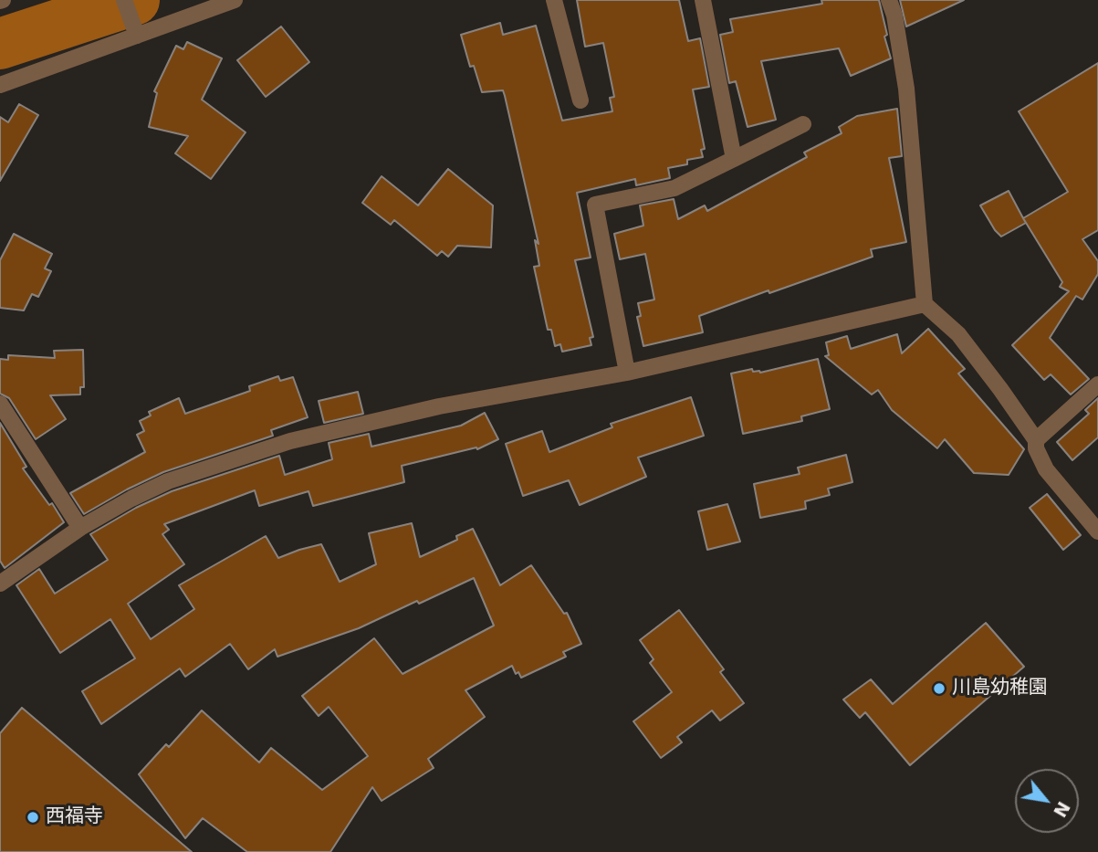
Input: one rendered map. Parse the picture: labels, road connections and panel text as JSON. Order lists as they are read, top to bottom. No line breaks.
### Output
{"places":["川島幼稚園","西福寺"],"north":"bottom right"}
